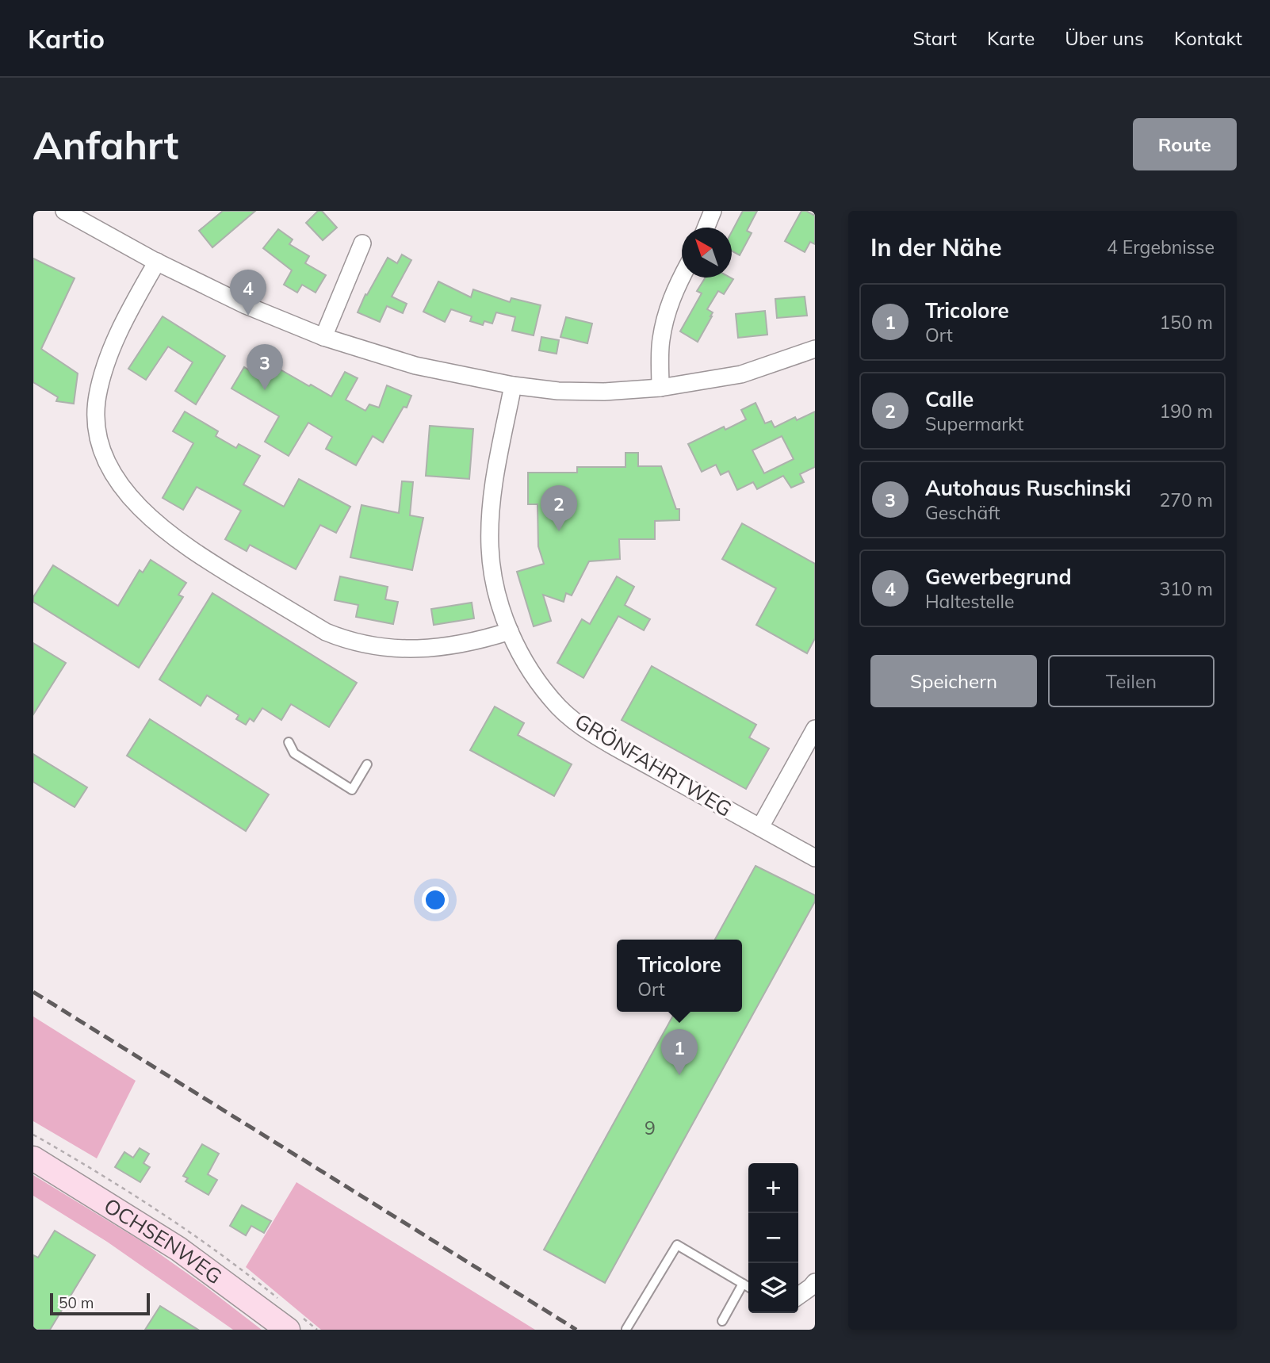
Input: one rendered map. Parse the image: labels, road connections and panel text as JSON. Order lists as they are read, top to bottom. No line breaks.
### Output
{"streets":{"main road":["OCHSENWEG"],"street":["GRÖNFAHRTWEG"]},"house_numbers":["9"],"scale_bar":"50 m","north":"top left","page":{"header":"Kartio","nav":["Start","Karte","Über uns","Kontakt"],"buttons":["Route",["Speichern","Teilen"]],"title":"Anfahrt","heading":["In der Nähe","4 Ergebnisse"],"pins":["4","3","2","1"],"list":[{"mark":"1","name":"Tricolore","note":"Ort","value":"150 m"},{"mark":"2","name":"Calle","note":"Supermarkt","value":"190 m"},{"mark":"3","name":"Autohaus Ruschinski","note":"Geschäft","value":"270 m"},{"mark":"4","name":"Gewerbegrund","note":"Haltestelle","value":"310 m"}],"popup":["Tricolore","Ort"],"map_buttons":["+","−"],"scale":"50 m"}}
